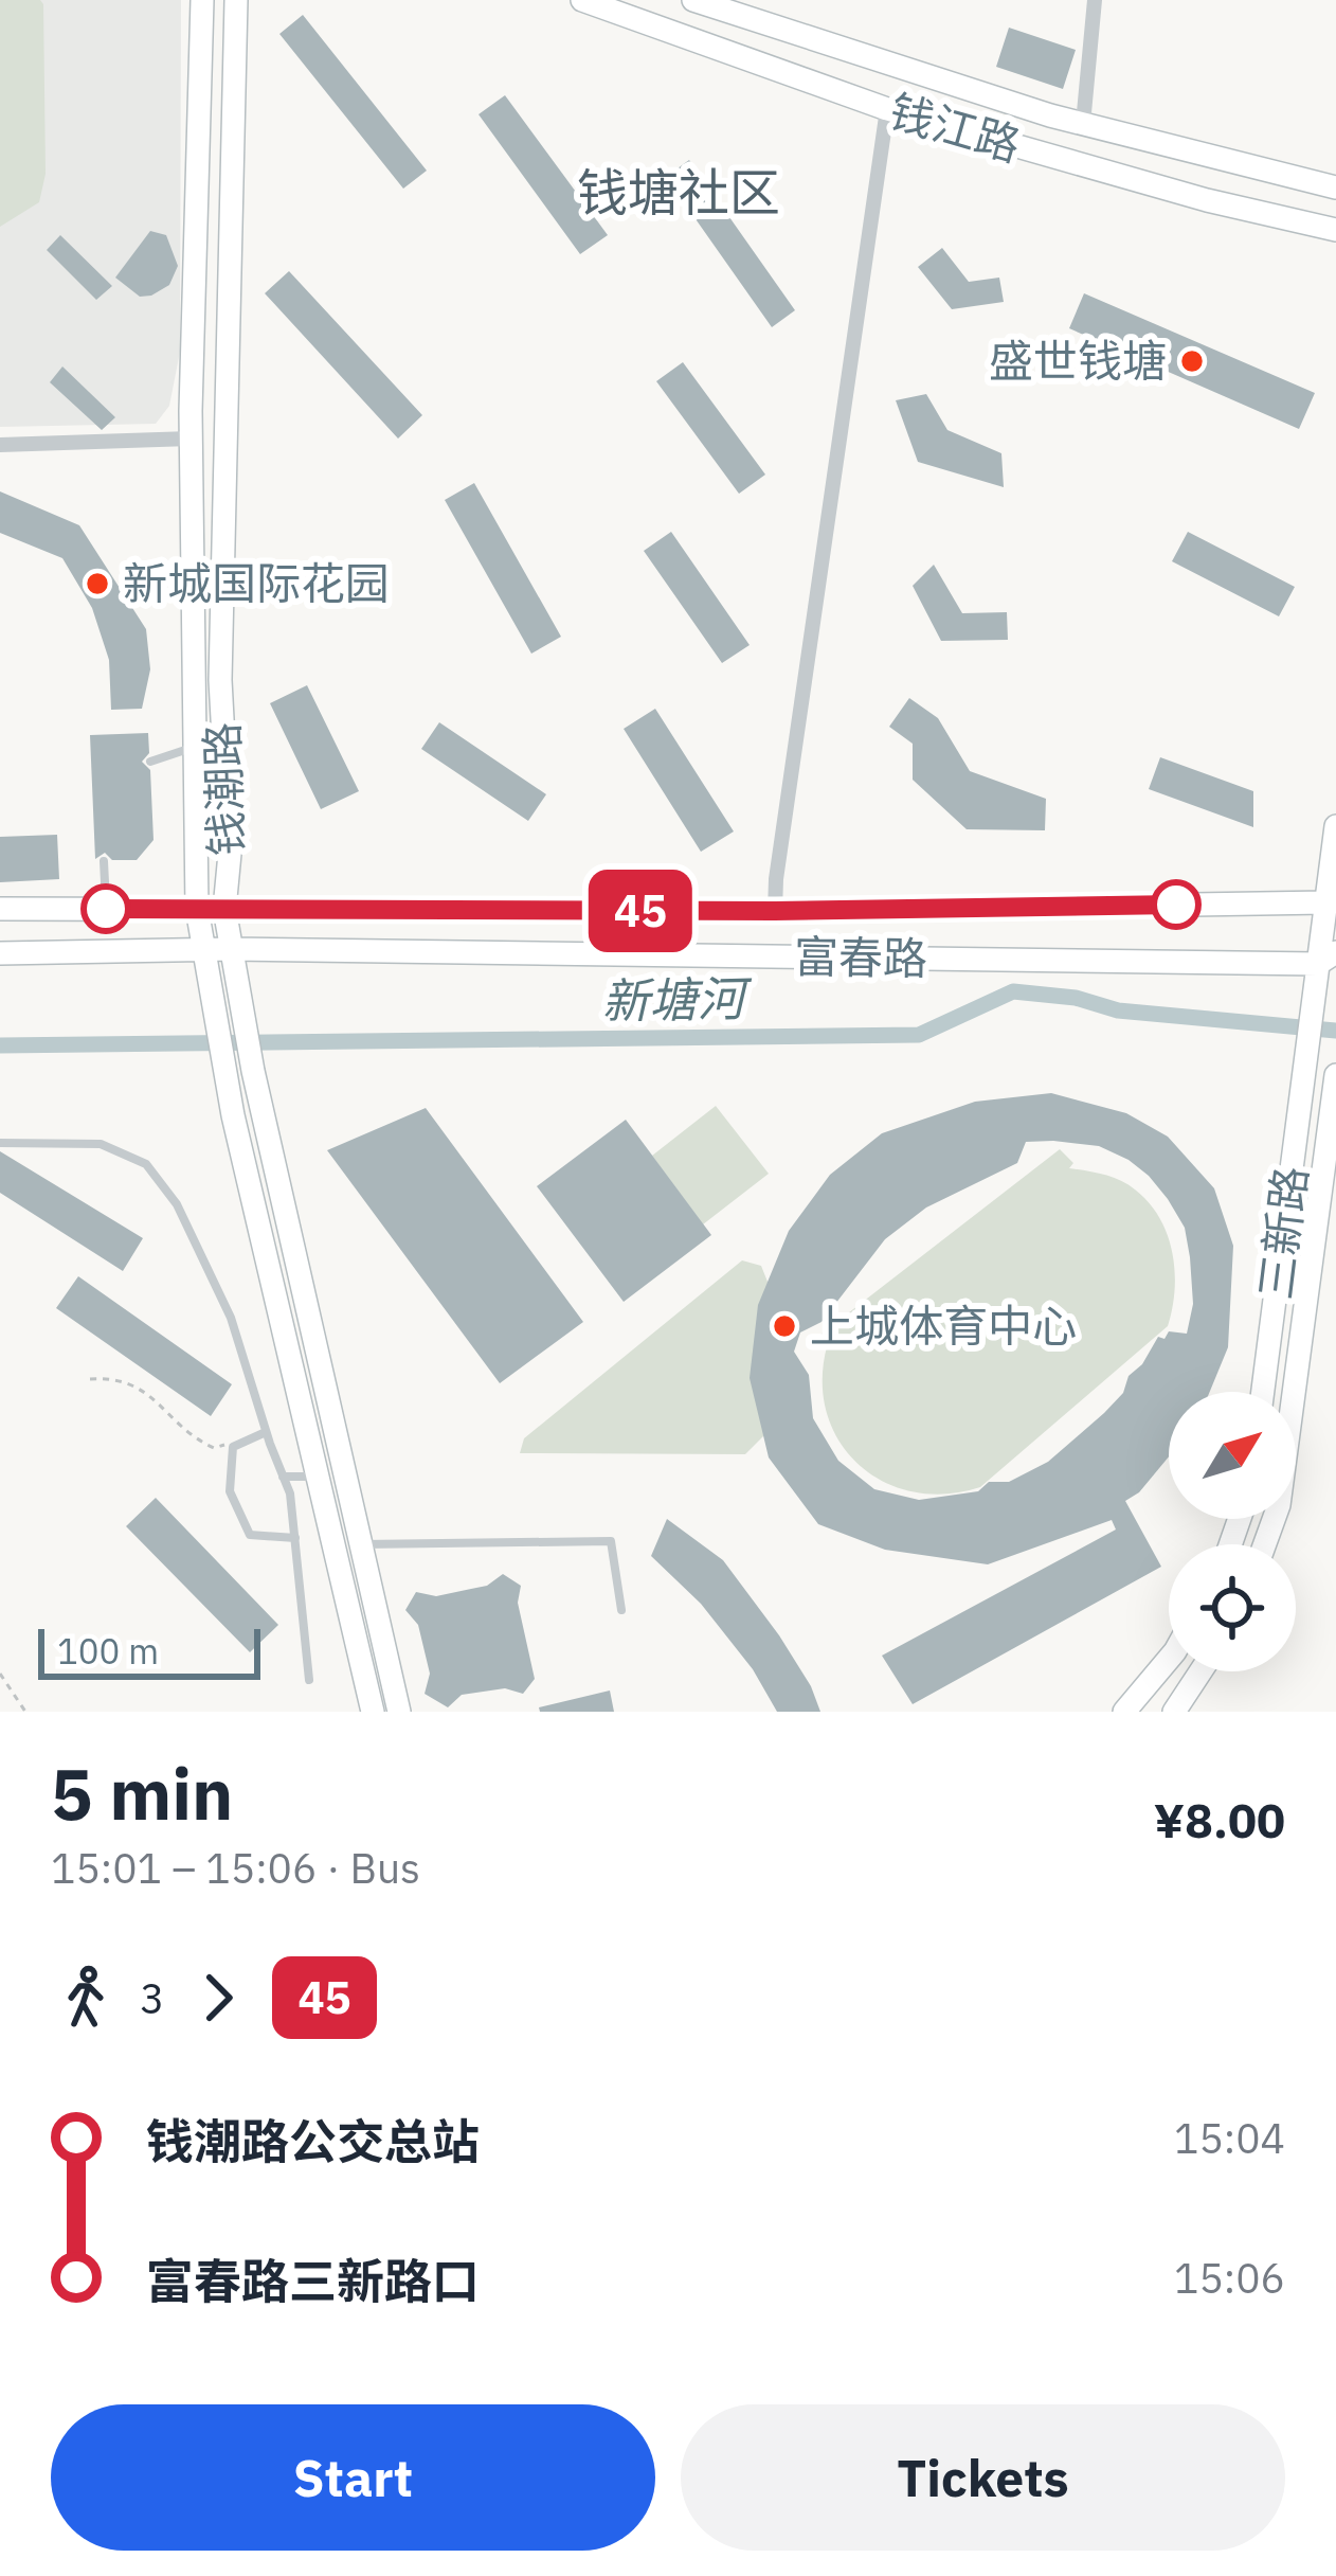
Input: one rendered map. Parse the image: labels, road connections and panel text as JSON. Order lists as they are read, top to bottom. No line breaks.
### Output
{"streets":{"main road":["钱江路","钱潮路","富春路","三新路"]},"crossings":[["钱潮路","富春路"],["富春路","三新路"]],"districts":["钱塘社区"],"water":["新塘河"],"places":["盛世钱塘","新城国际花园","上城体育中心"],"lines":["bus line 45"],"scale_bar":"100 m","north":"top right","page":{"on_map":"45","scale":"100 m","heading":["5 min","15:01 – 15:06 · Bus","¥8.00"],"legs":["3","45"],"list":[{"name":"钱潮路公交总站","value":"15:04"},{"name":"富春路三新路口","value":"15:06"}],"buttons":["Start","Tickets"]}}
